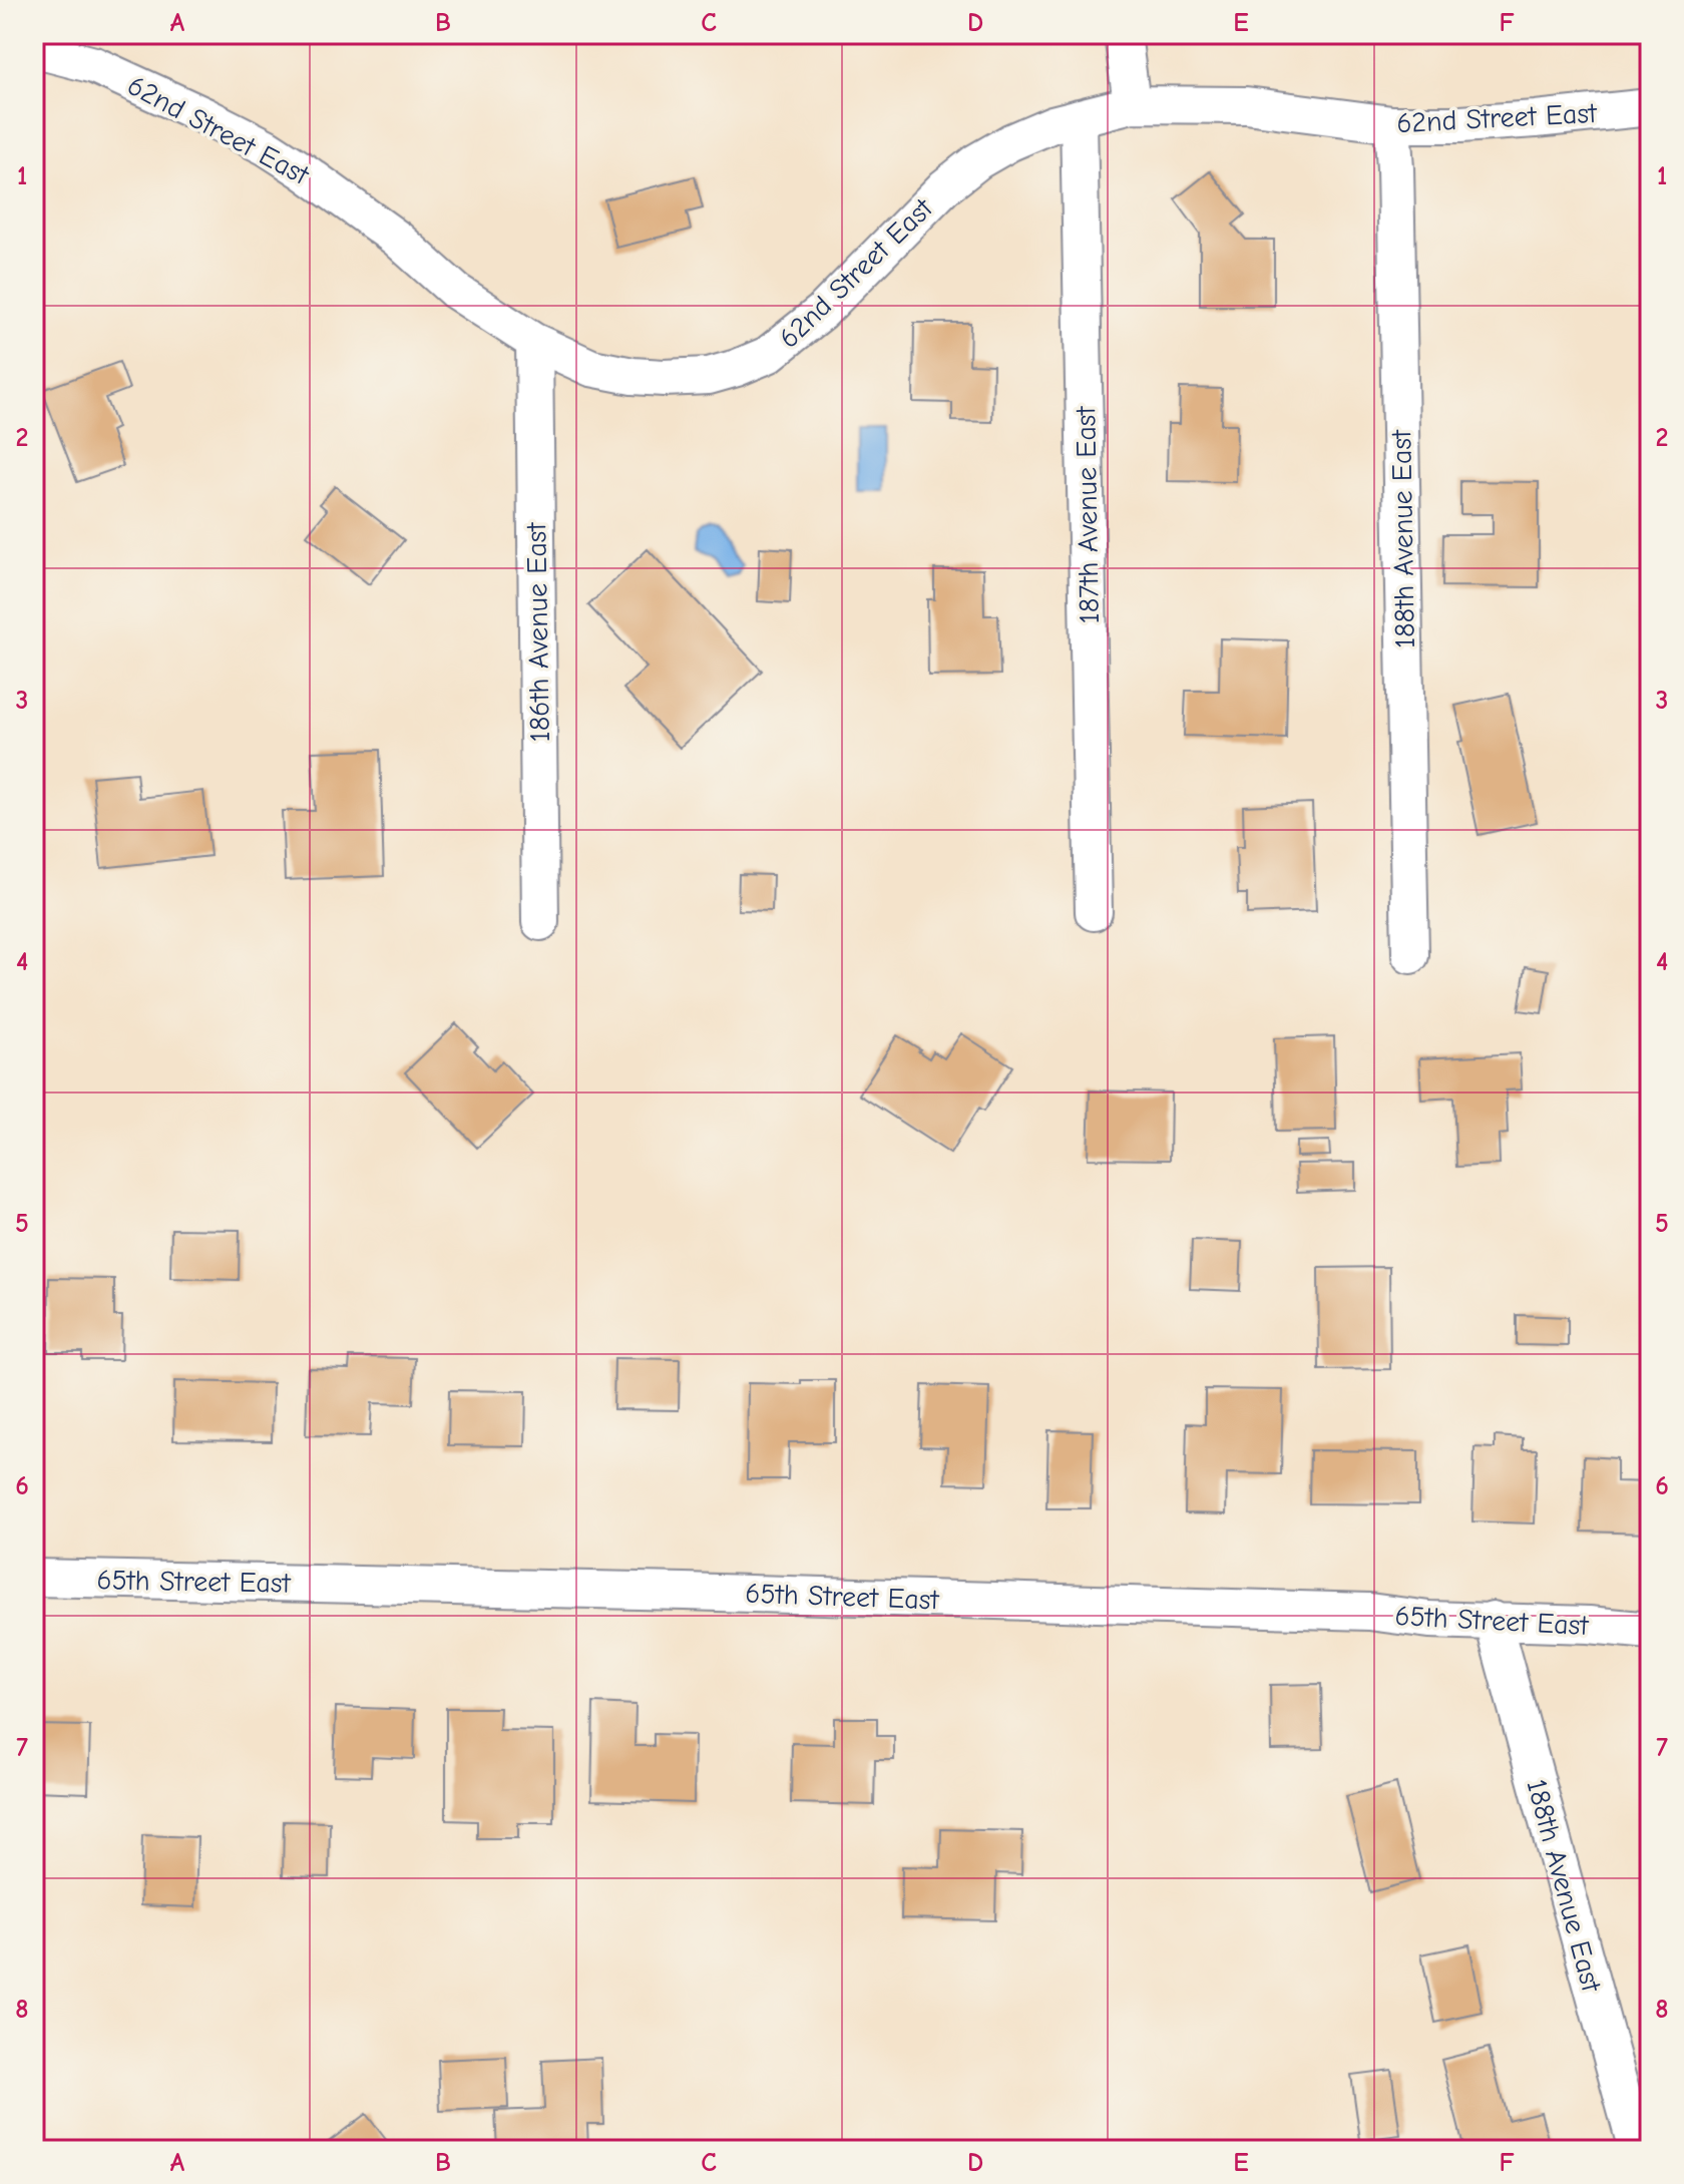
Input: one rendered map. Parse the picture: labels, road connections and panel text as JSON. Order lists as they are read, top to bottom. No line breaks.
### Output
{"streets":{"street":["62nd Street East","187th Avenue East","188th Avenue East","186th Avenue East","65th Street East"]},"crossings":[["62nd Street East","187th Avenue East"],["62nd Street East","188th Avenue East"],["62nd Street East","186th Avenue East"],["188th Avenue East","65th Street East"]],"grid":{"columns":["A","B","C","D","E","F"],"rows":["1","2","3","4","5","6","7","8"]}}
